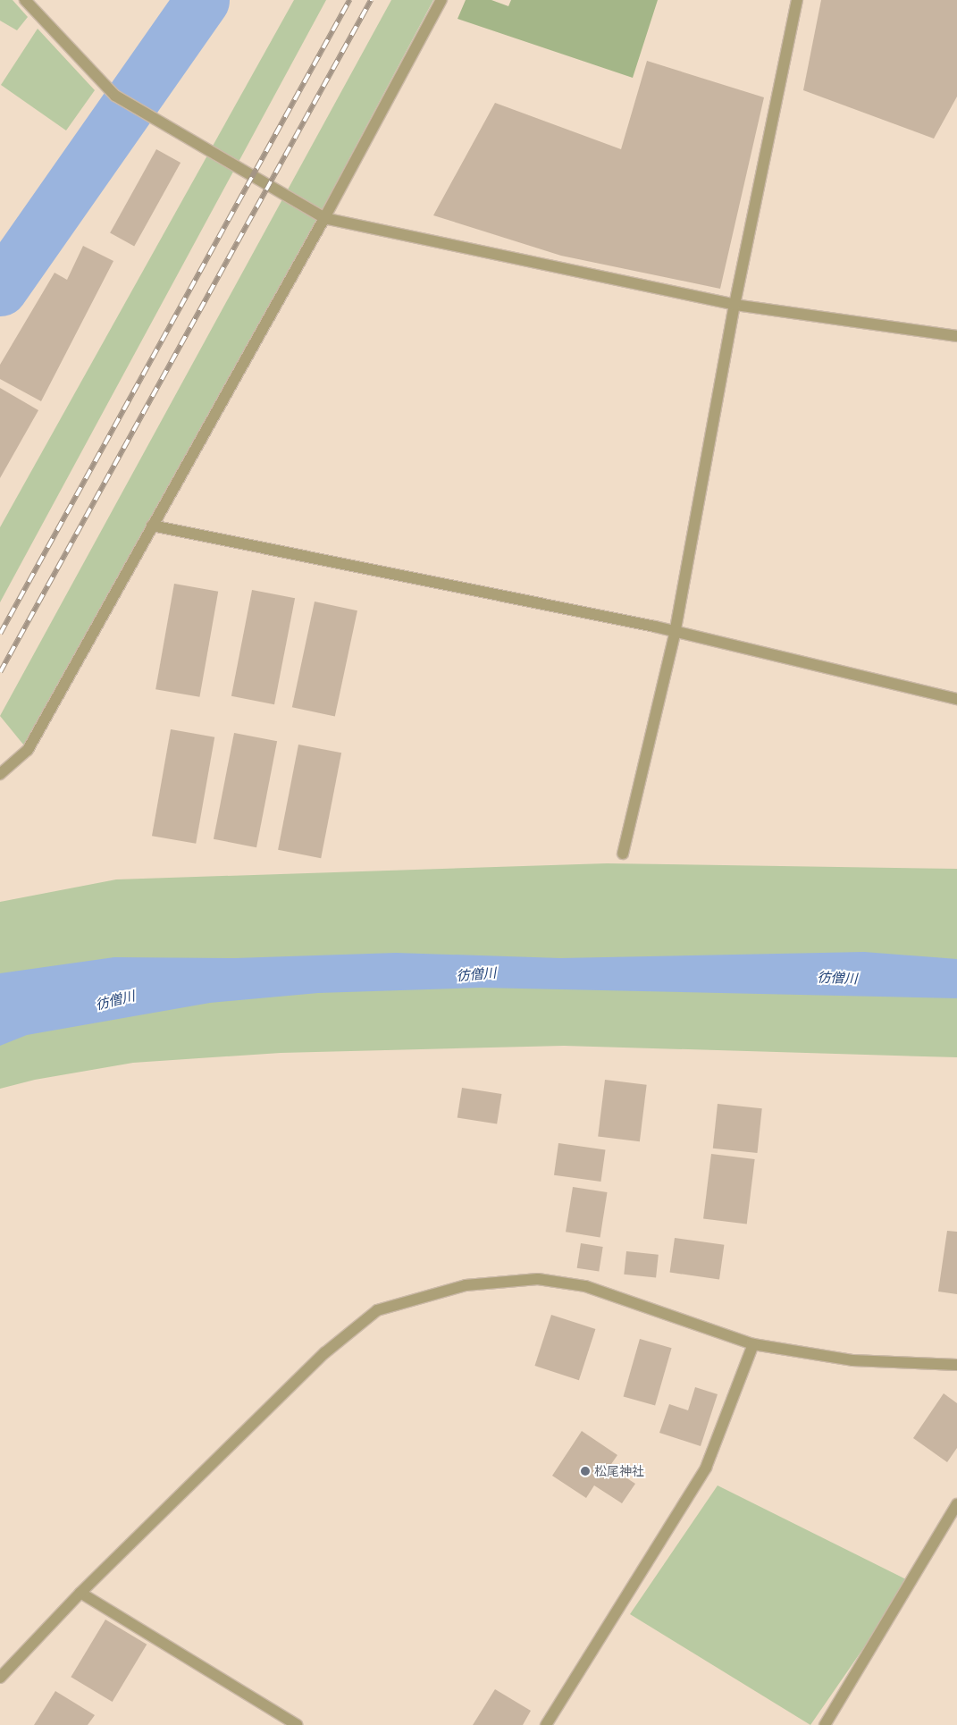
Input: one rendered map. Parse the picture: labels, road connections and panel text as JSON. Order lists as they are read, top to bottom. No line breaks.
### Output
{"water":["彷僧川"],"places":["松尾神社"]}
